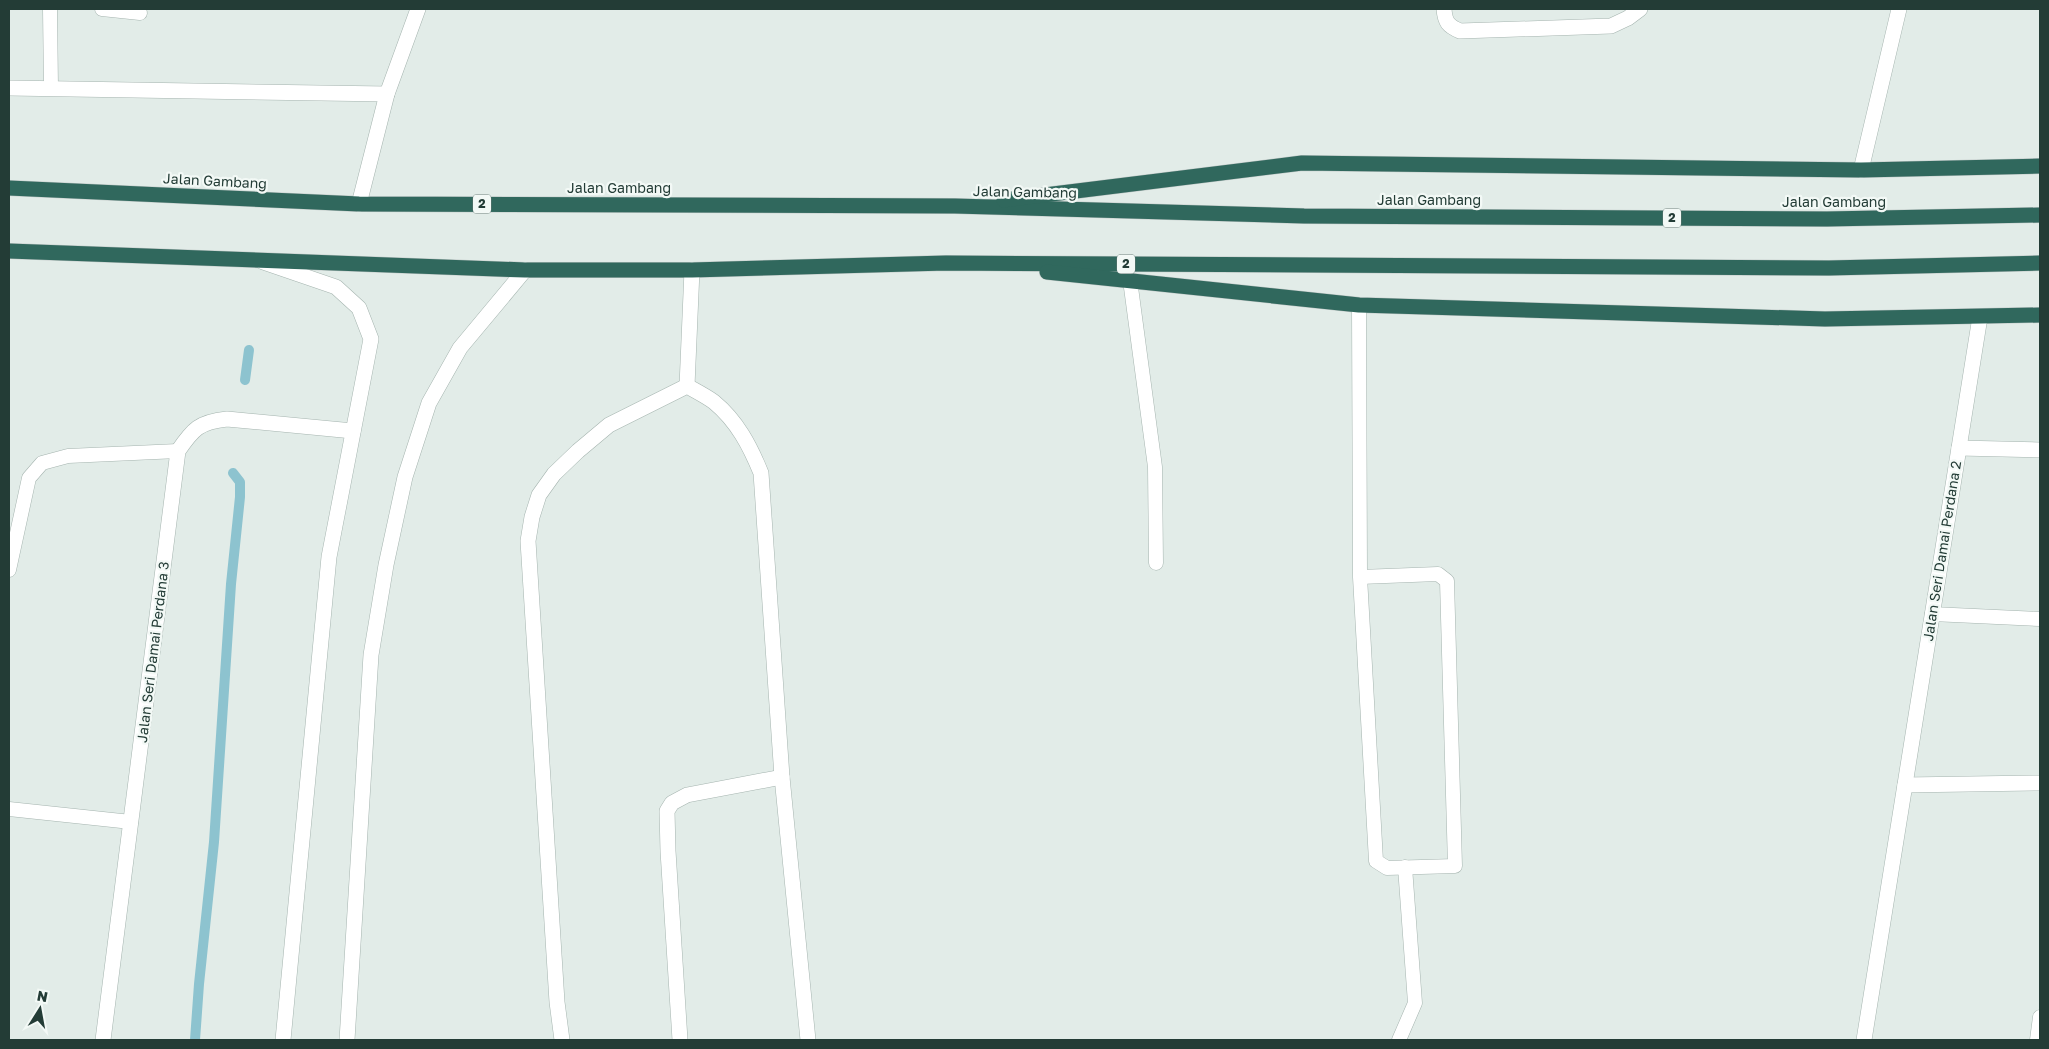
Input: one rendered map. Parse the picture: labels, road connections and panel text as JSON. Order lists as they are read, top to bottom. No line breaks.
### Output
{"streets":{"highway":["Jalan Gambang","2"],"street":["Jalan Seri Damai Perdana 2","Jalan Seri Damai Perdana 3"]},"north":"top"}
